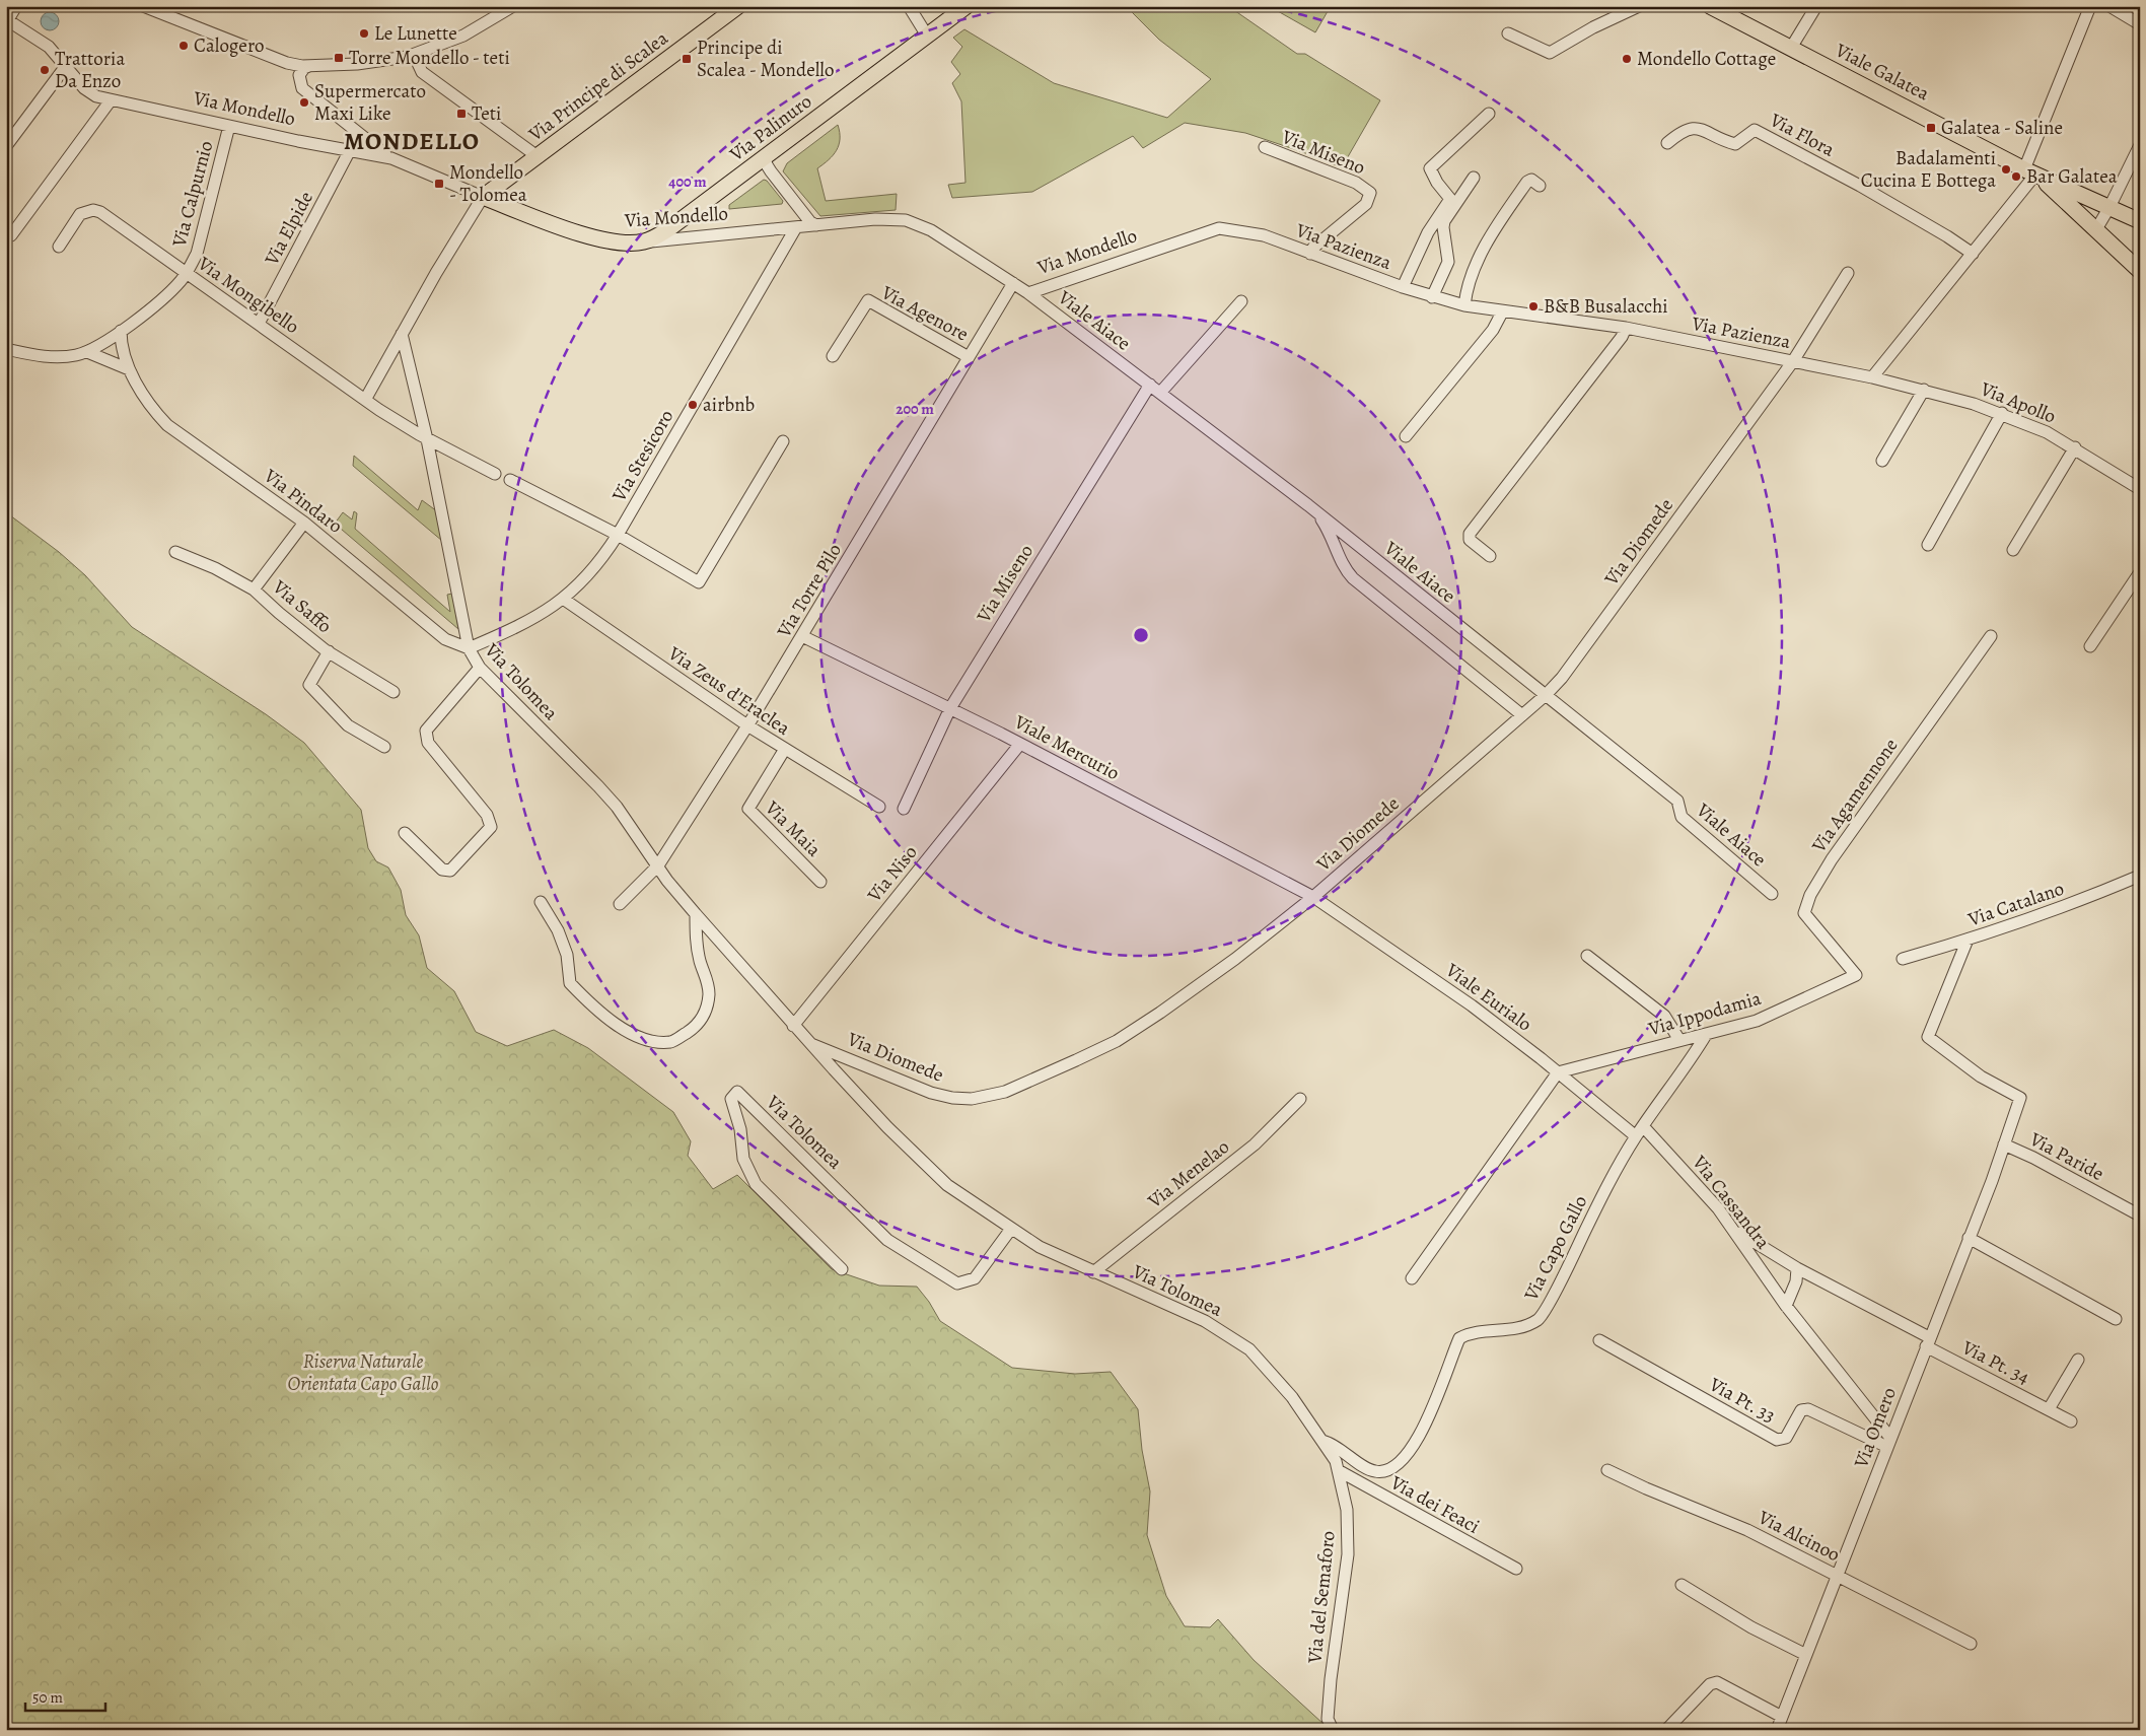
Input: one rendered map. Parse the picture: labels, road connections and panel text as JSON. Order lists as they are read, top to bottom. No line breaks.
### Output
{"streets":{"main road":["Viale Galatea","Via Principe di Scalea","Via Mondello","Via Palinuro"],"street":["Via Flora","Via Miseno","Via Calpurnio","Via Elpide","Via Pazienza","Via Mongibello","Via Agenore","Viale Aiace","Via Apollo","Via Stesicoro","Via Pindaro","Via Diomede","Via Torre Pilo","Via Saffo","Via Tolomea","Via Zeus d'Eraclea","Viale Mercurio","Via Agamennone","Via Maia","Via Niso","Via Catalano","Viale Eurialo","Via Ippodamia","Via Paride","Via Menelao","Via Cassandra","Via Capo Gallo","Via Pt. 34","Via Pt. 33","Via Omero","Via dei Feaci","Via Alcinoo","Via del Semaforo"]},"crossings":[["Via Principe di Scalea","Via Mondello"],["Via Mondello","Via Palinuro"],["Via Mondello","Via Calpurnio"],["Via Mondello","Via Elpide"],["Via Mondello","Via Pazienza"],["Via Mondello","Viale Aiace"],["Via Mondello","Via Stesicoro"],["Via Mondello","Via Torre Pilo"],["Via Miseno","Via Pazienza"],["Via Miseno","Viale Aiace"],["Via Miseno","Viale Mercurio"],["Via Calpurnio","Via Mongibello"],["Via Calpurnio","Via Pindaro"],["Via Elpide","Via Mongibello"],["Via Pazienza","Via Apollo"],["Via Pazienza","Via Diomede"],["Via Mongibello","Via Tolomea"],["Via Agenore","Via Torre Pilo"],["Viale Aiace","Via Diomede"],["Via Stesicoro","Via Pindaro"],["Via Stesicoro","Via Tolomea"],["Via Stesicoro","Via Zeus d'Eraclea"],["Via Pindaro","Via Saffo"],["Via Pindaro","Via Tolomea"],["Via Diomede","Via Tolomea"],["Via Diomede","Viale Mercurio"],["Via Diomede","Viale Eurialo"],["Via Torre Pilo","Via Tolomea"],["Via Torre Pilo","Via Zeus d'Eraclea"],["Via Torre Pilo","Viale Mercurio"],["Via Tolomea","Via Niso"],["Via Tolomea","Via Menelao"],["Via Tolomea","Via Capo Gallo"],["Via Tolomea","Via del Semaforo"],["Via Zeus d'Eraclea","Via Maia"],["Viale Mercurio","Via Niso"],["Viale Mercurio","Viale Eurialo"],["Via Agamennone","Via Ippodamia"],["Via Catalano","Via Omero"],["Viale Eurialo","Via Ippodamia"],["Viale Eurialo","Via Capo Gallo"],["Via Ippodamia","Via Capo Gallo"],["Via Paride","Via Omero"],["Via Cassandra","Via Capo Gallo"],["Via Capo Gallo","Via del Semaforo"],["Via Pt. 34","Via Omero"],["Via Pt. 33","Via Omero"],["Via Omero","Via Alcinoo"],["Via dei Feaci","Via del Semaforo"]],"districts":["MONDELLO"],"parks":["Riserva Naturale Orientata Capo Gallo"],"places":{"other":["Le Lunette","Calogero","Mondello Cottage","Trattoria Da Enzo","Supermercato Maxi Like","Badalamenti Cucina E Bottega","Bar Galatea","B&B Busalacchi","airbnb"],"transit":["Torre Mondello - teti","Principe di Scalea - Mondello","Teti","Galatea - Saline","Mondello - Tolomea"]},"scale_bar":"50 m","rings":["400 m","200 m"]}
